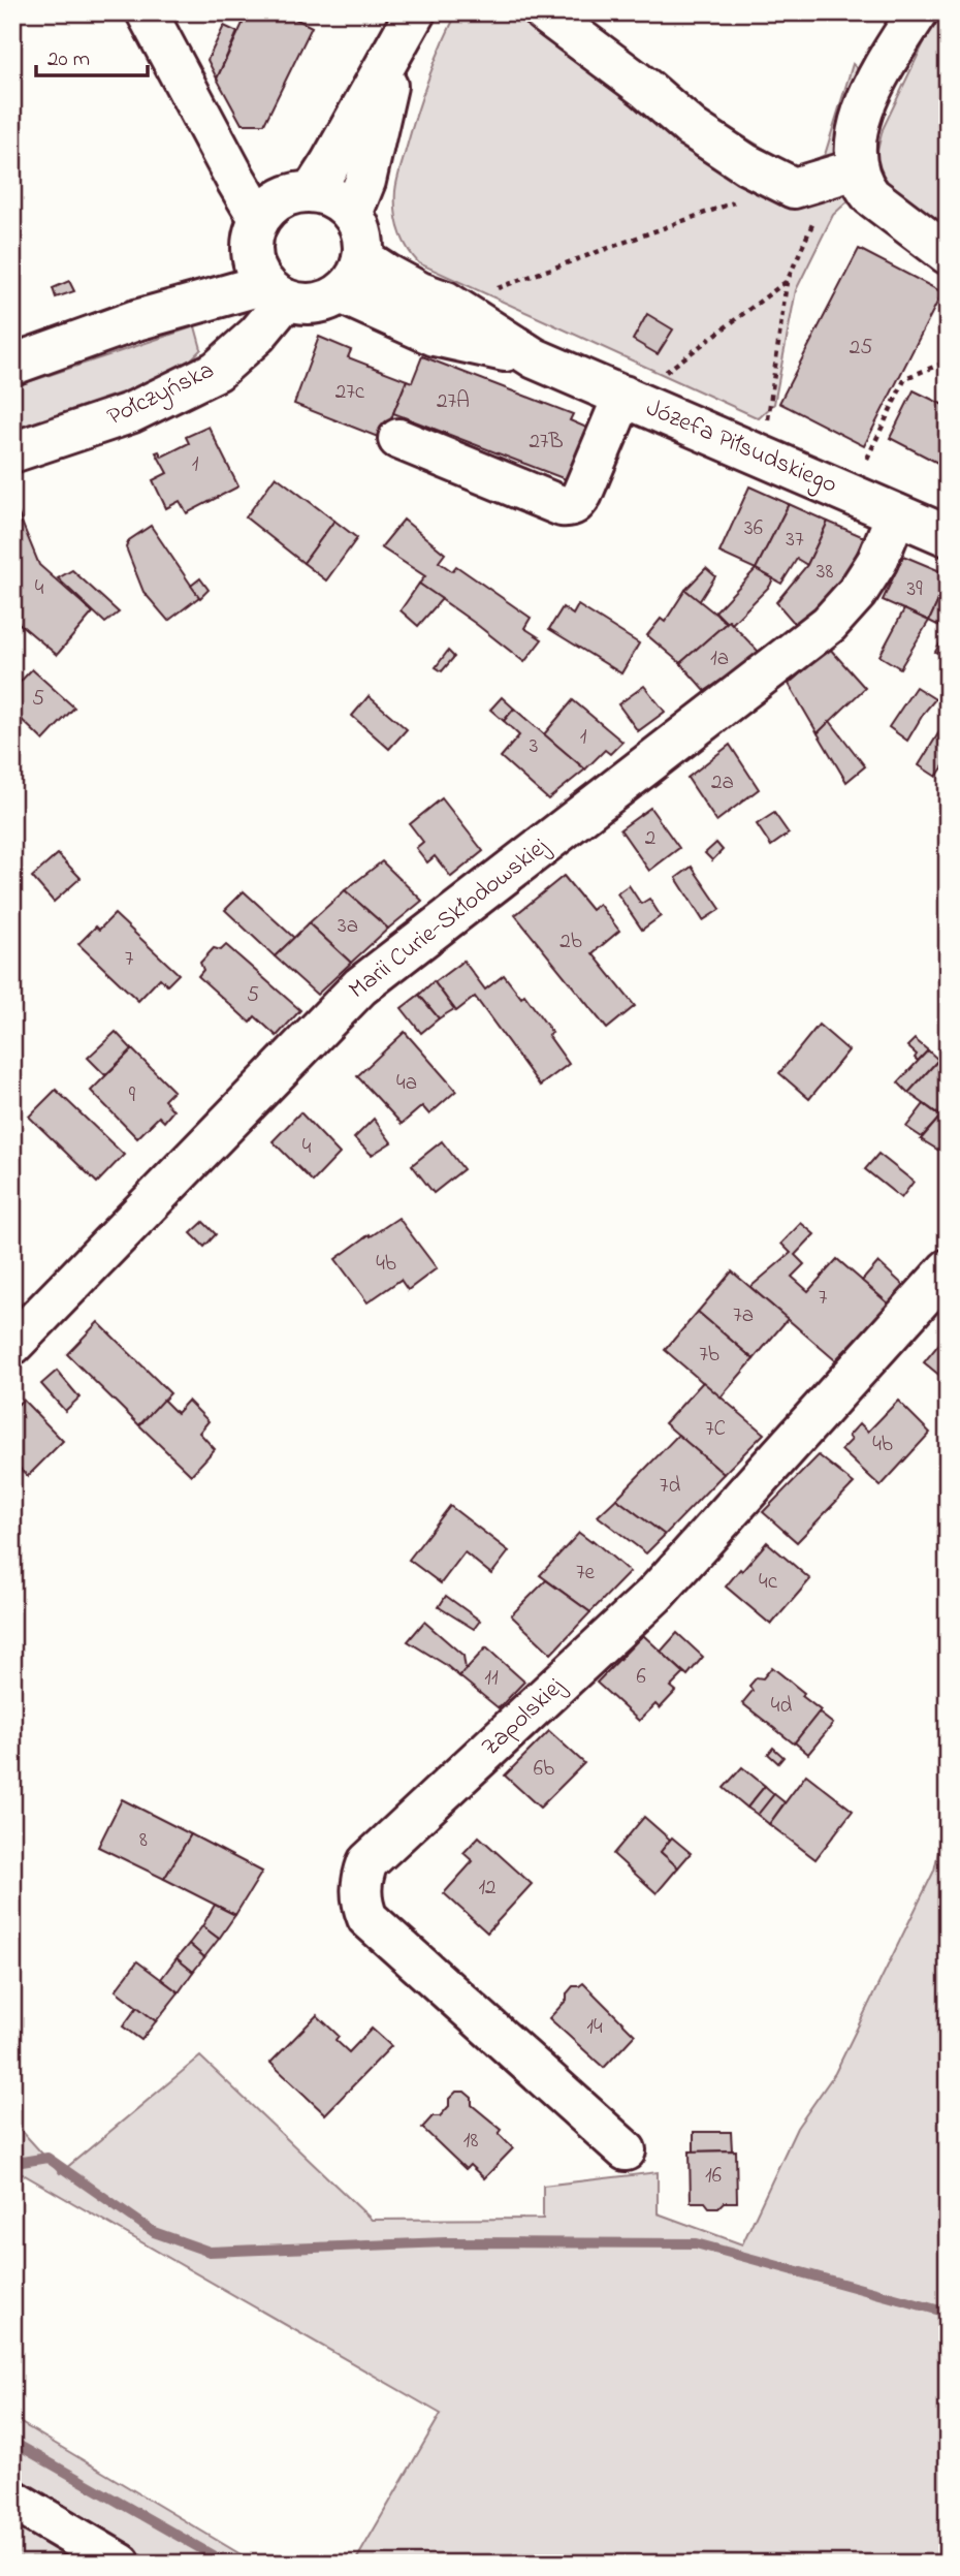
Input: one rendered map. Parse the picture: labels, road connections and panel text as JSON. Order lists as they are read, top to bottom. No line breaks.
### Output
{"streets":{"street":["Połczyńska","Józefa Piłsudskiego","Marii Curie-Skłodowskiej","Zapolskiej"]},"crossings":[["Połczyńska","Józefa Piłsudskiego"],["Józefa Piłsudskiego","Marii Curie-Skłodowskiej"]],"house_numbers":["25","27c","27A","27B","1","36","37","38","4","39","1a","5","1","3","2a","2","3a","2b","7","5","4a","9","4","4b","7","7a","7b","7C","4b","7d","7e","4c","6","11","4d","6b","8","12","14","18","16"],"scale_bar":"20 m"}
